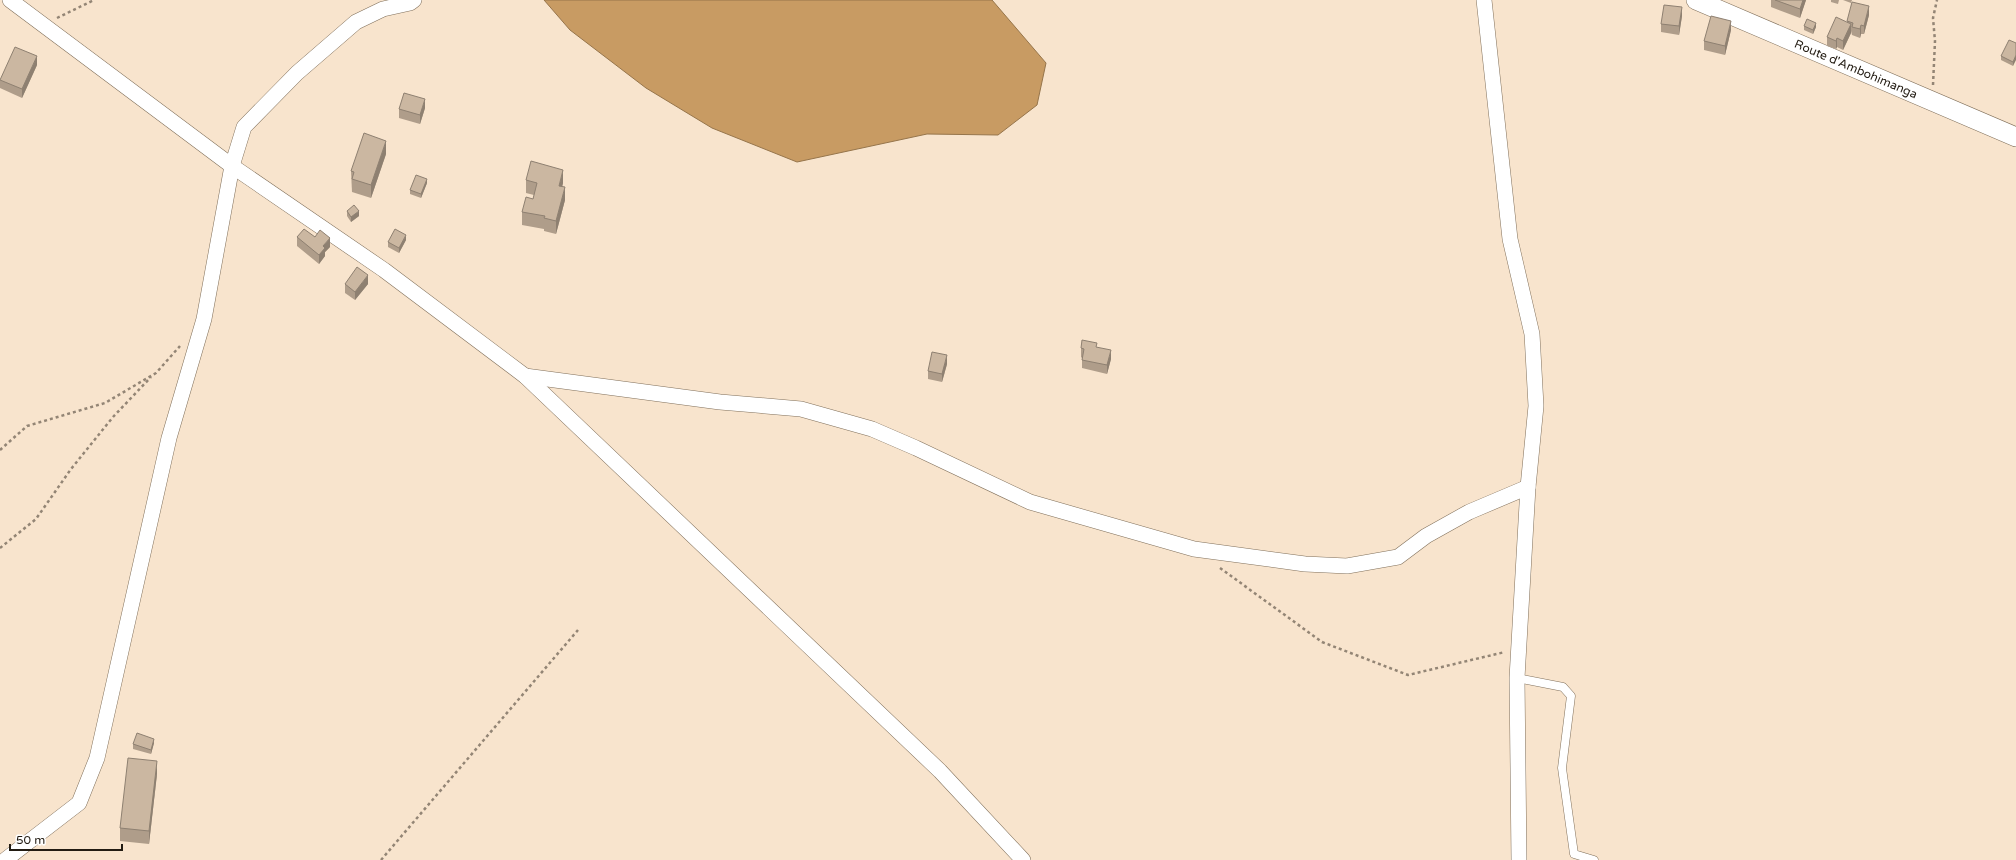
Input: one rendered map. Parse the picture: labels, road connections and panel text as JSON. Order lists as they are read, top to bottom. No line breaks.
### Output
{"streets":{"street":["Route d'Ambohimanga"]},"scale_bar":"50 m"}
